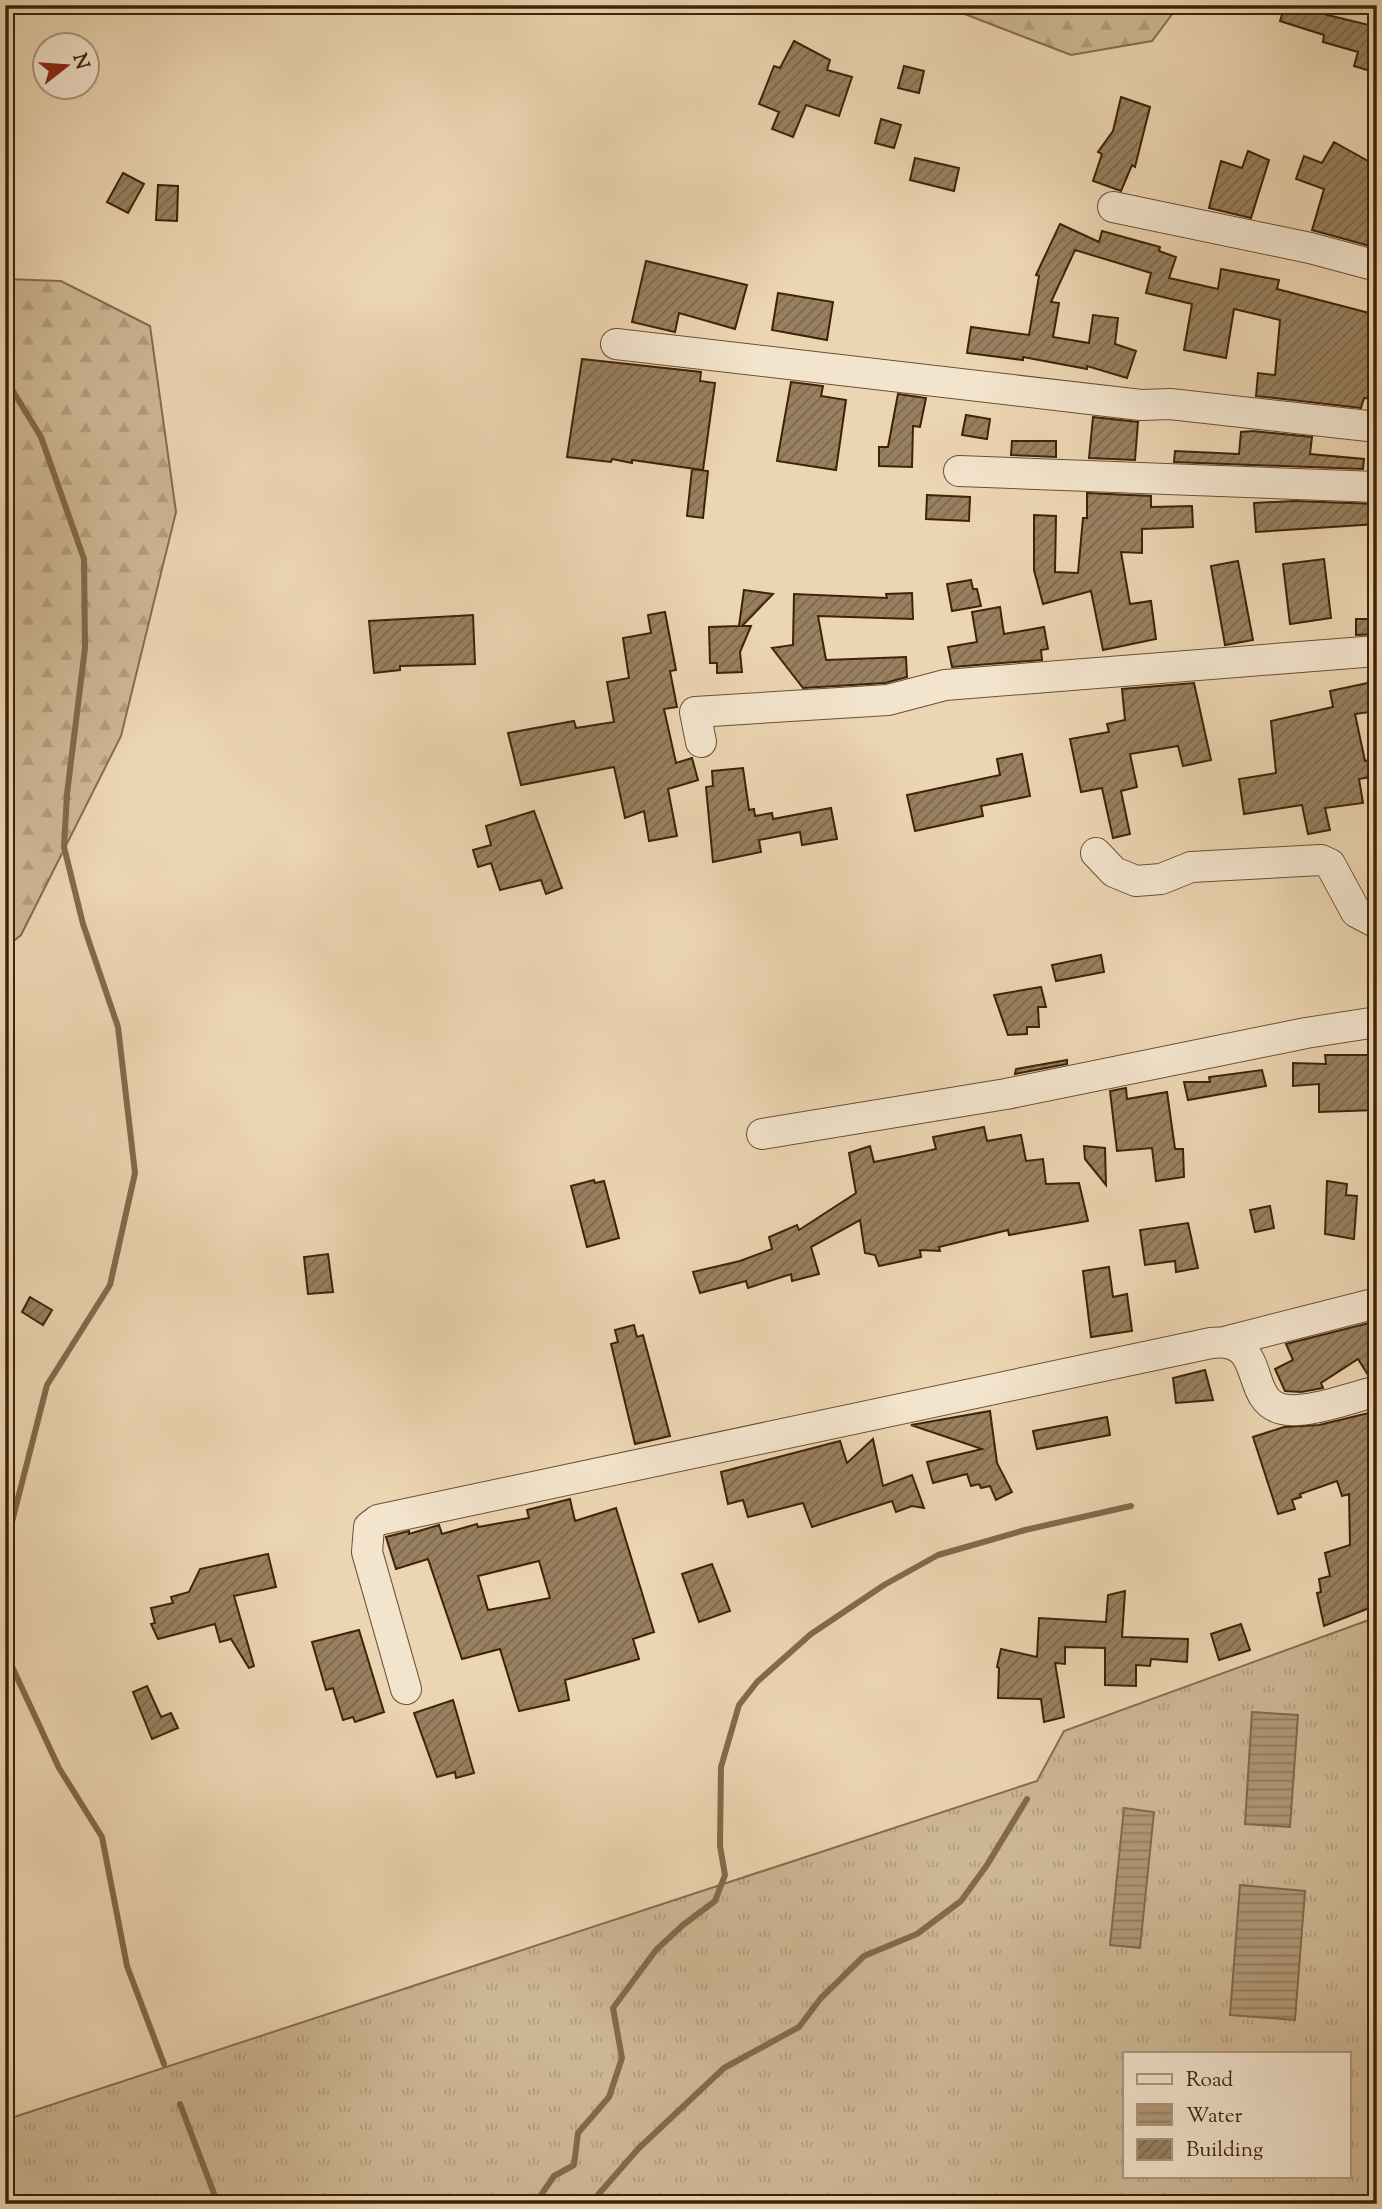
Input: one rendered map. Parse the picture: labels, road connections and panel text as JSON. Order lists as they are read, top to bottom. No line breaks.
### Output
{"legend":["Road","Water","Building"],"north":"right"}
